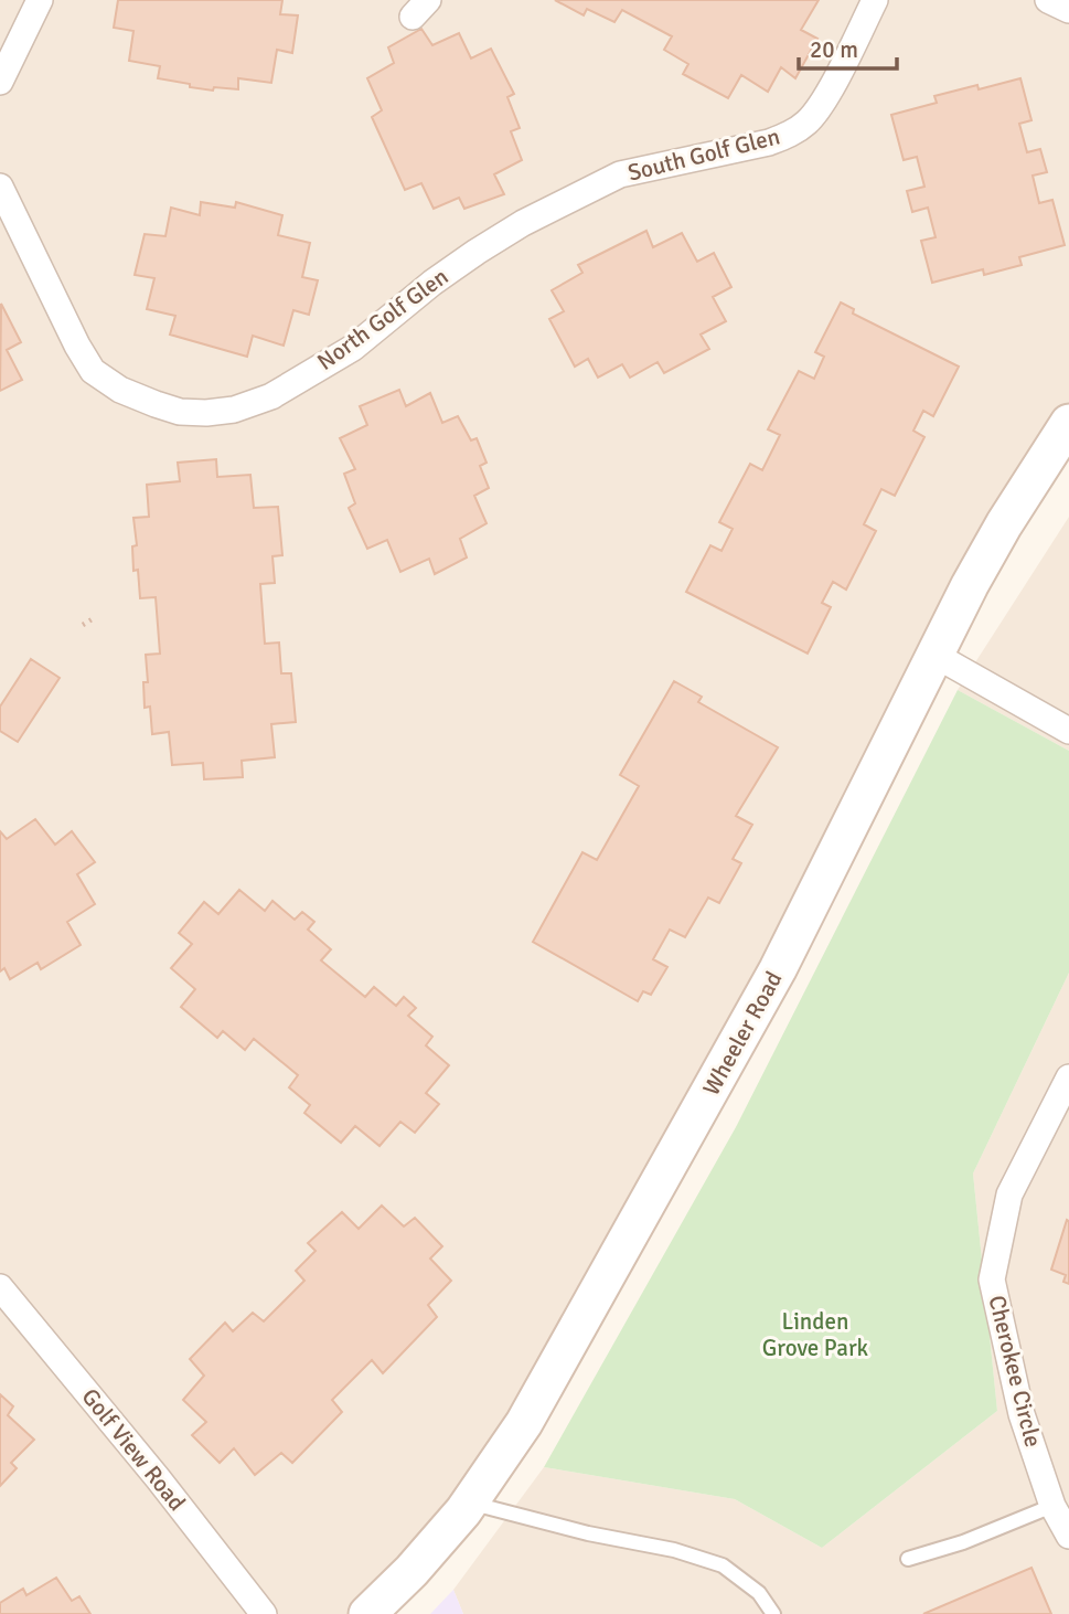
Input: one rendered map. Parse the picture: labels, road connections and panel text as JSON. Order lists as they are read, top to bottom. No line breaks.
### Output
{"streets":{"street":["South Golf Glen","North Golf Glen","Wheeler Road","Cherokee Circle","Golf View Road"]},"crossings":[["South Golf Glen","North Golf Glen"]],"parks":["Linden Grove Park"],"scale_bar":"20 m"}
